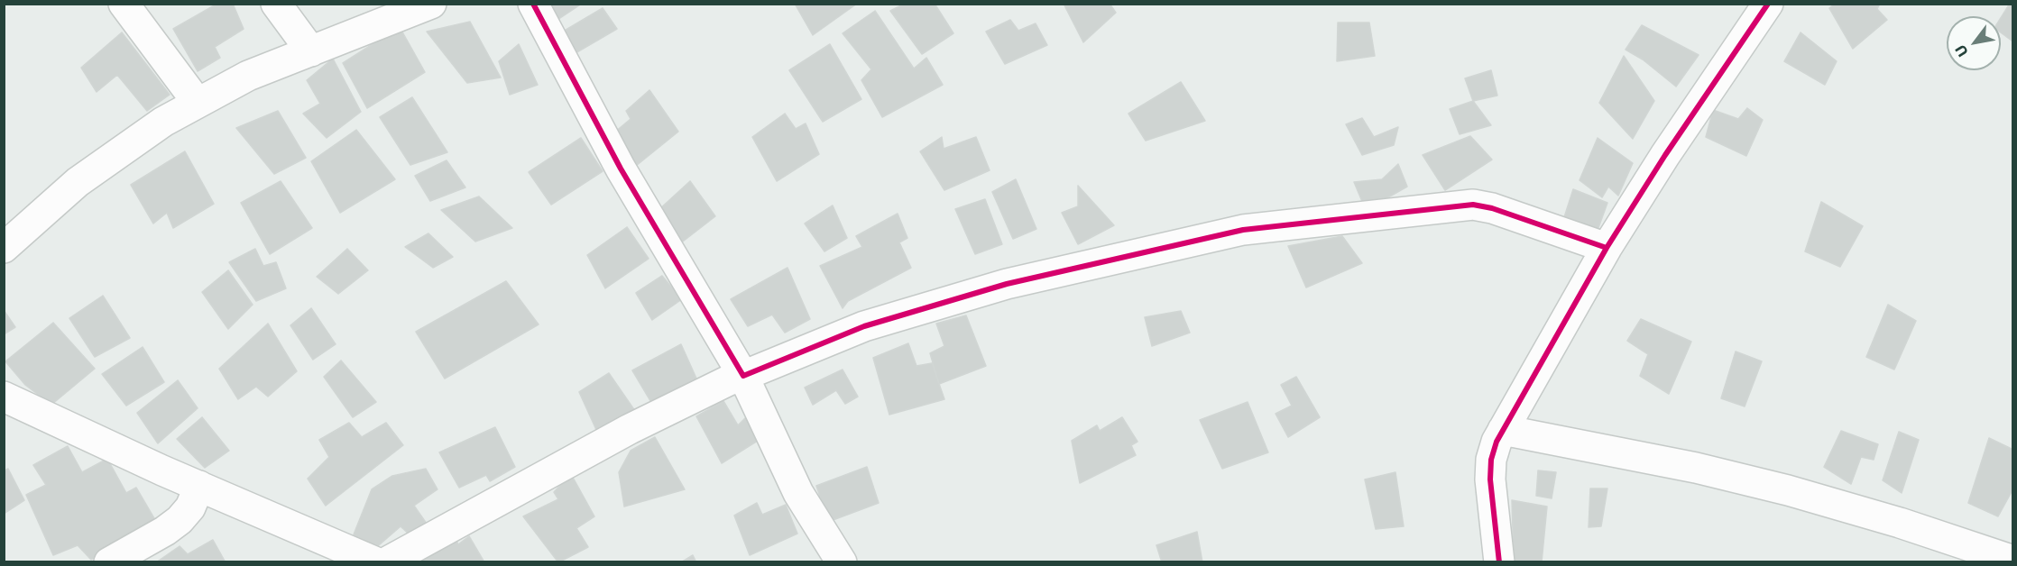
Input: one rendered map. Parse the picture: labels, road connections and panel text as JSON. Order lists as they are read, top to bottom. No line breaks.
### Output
{"north":"bottom left"}
